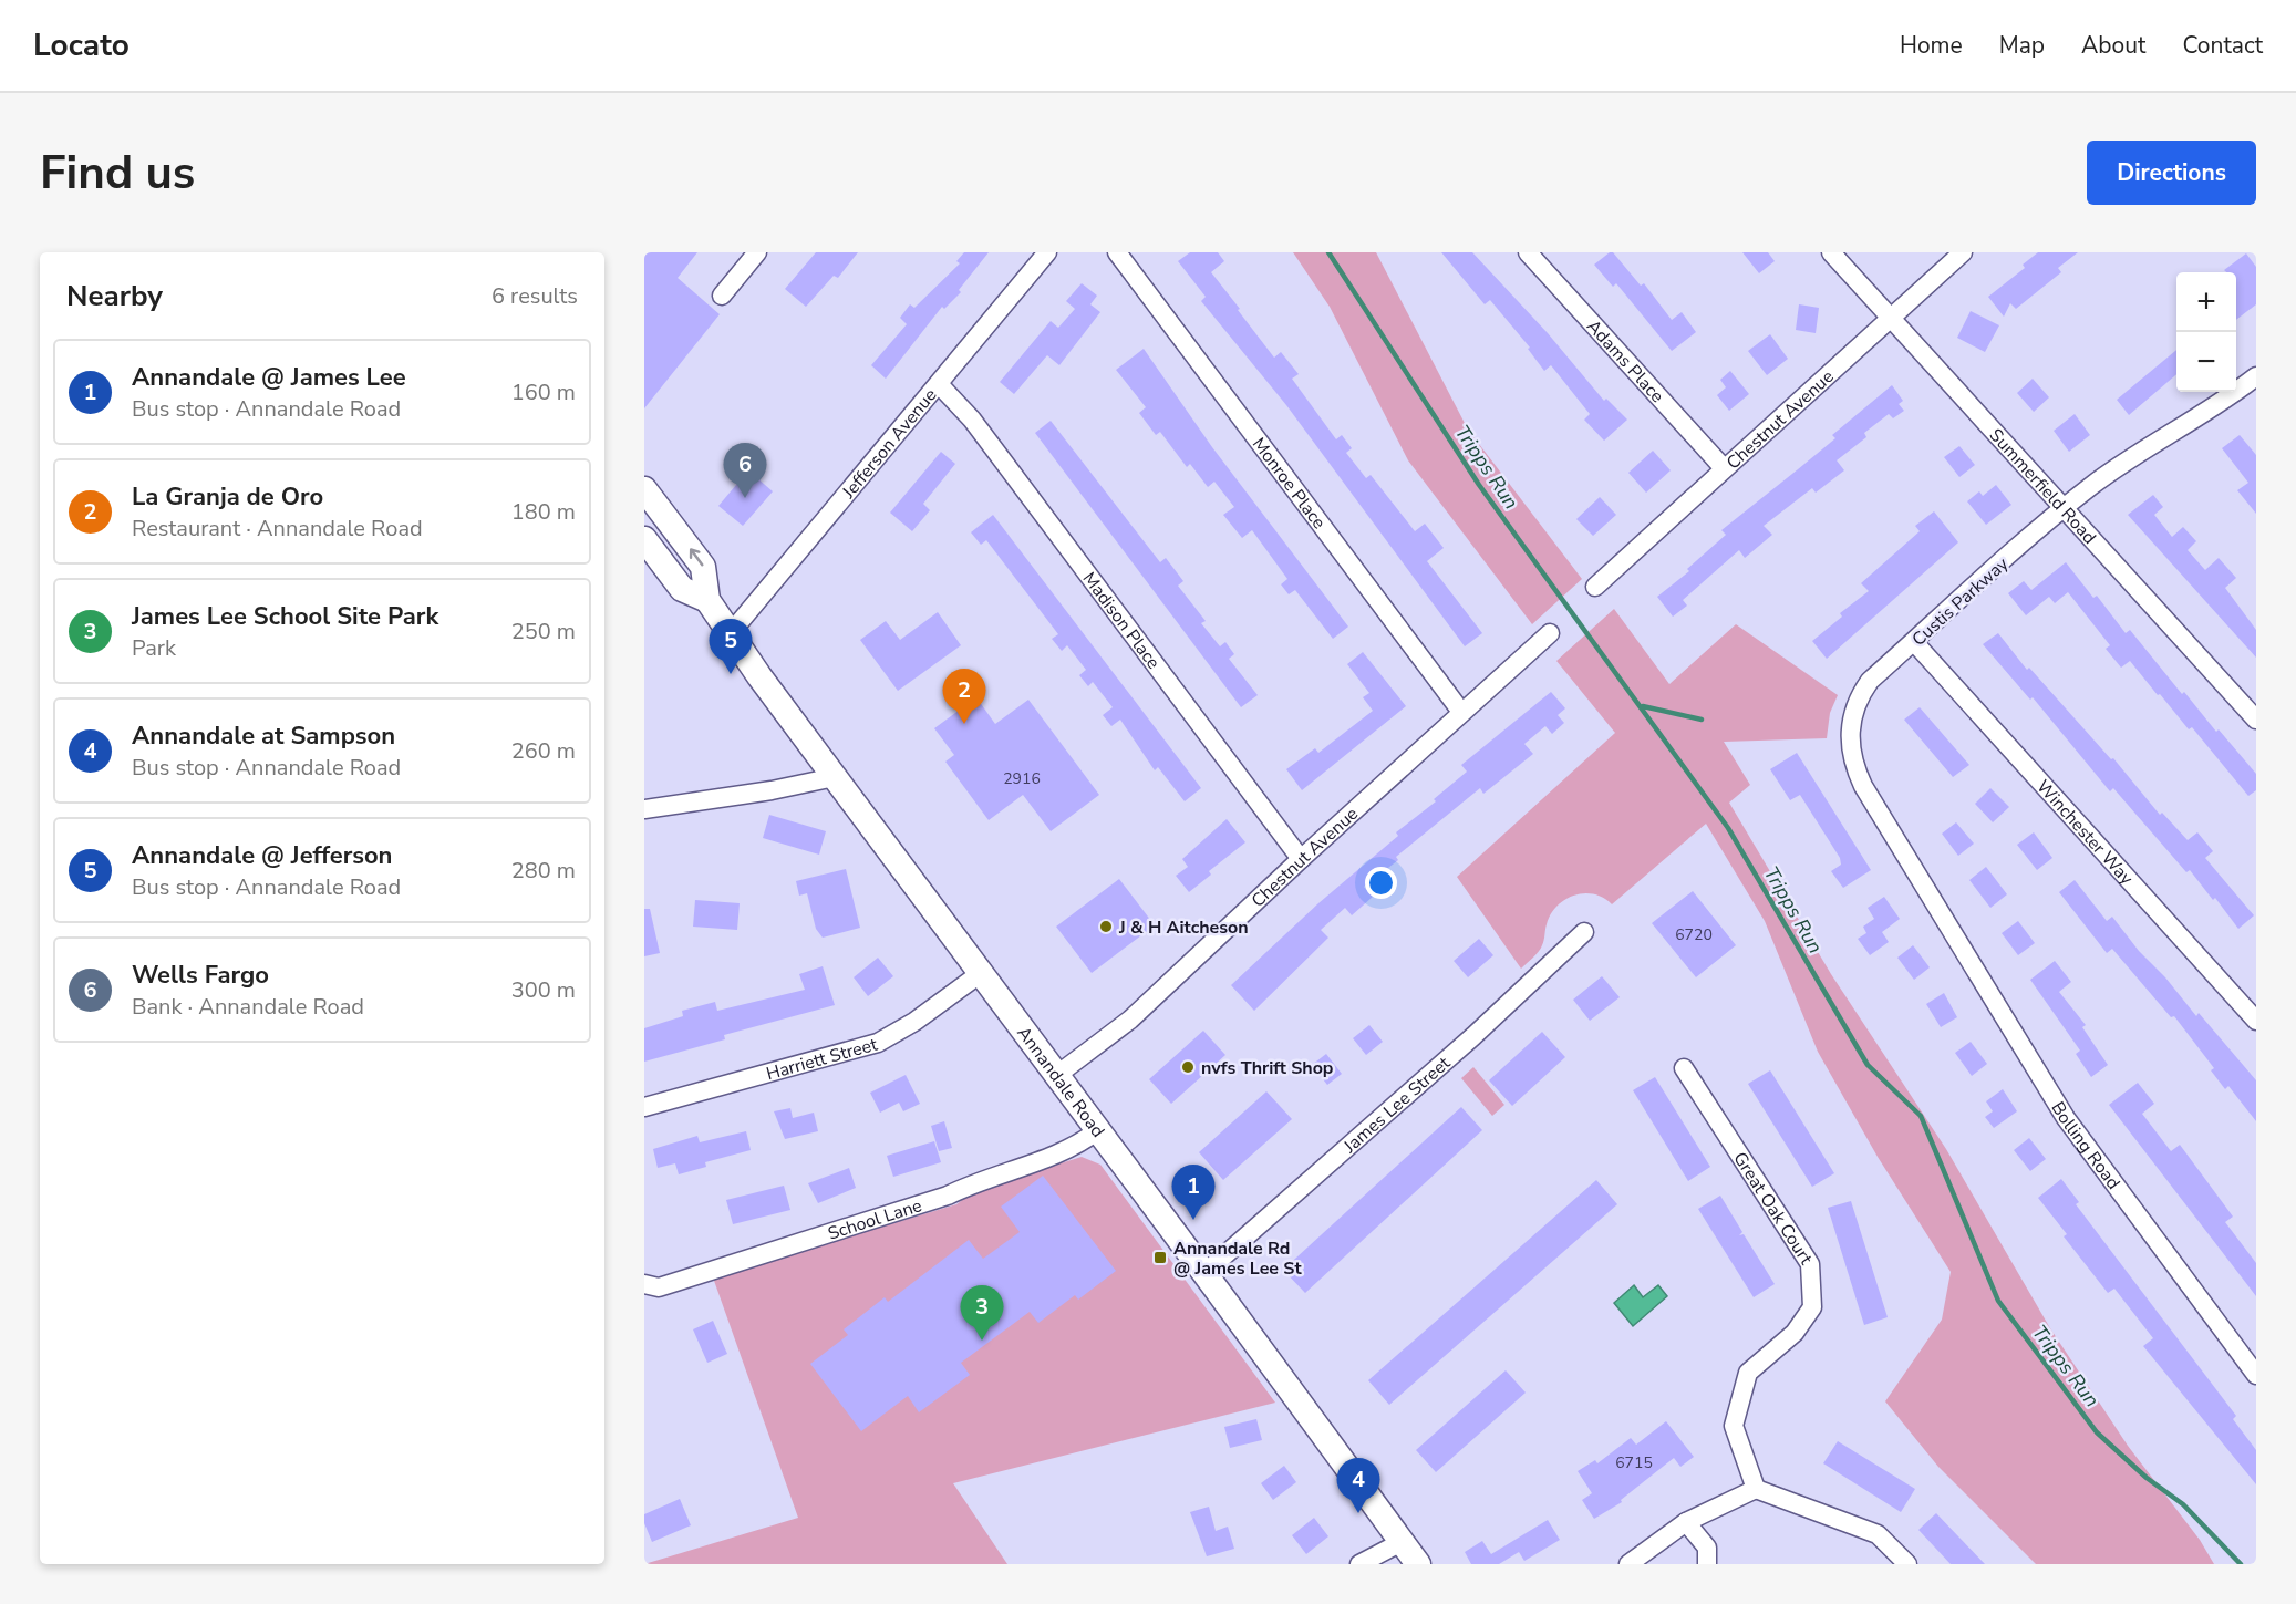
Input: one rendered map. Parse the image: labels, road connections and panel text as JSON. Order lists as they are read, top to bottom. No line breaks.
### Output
{"streets":{"main road":["Annandale Road"],"street":["Adams Place","Chestnut Avenue","Jefferson Avenue","Monroe Place","Summerfield Road","Custis Parkway","Madison Place","Winchester Way","Harriett Street","James Lee Street","Bolling Road","Great Oak Court","School Lane"]},"crossings":[["Adams Place","Chestnut Avenue"],["Chestnut Avenue","Monroe Place"],["Chestnut Avenue","Summerfield Road"],["Chestnut Avenue","Madison Place"],["Chestnut Avenue","Annandale Road"],["Jefferson Avenue","Madison Place"],["Jefferson Avenue","Annandale Road"],["Summerfield Road","Custis Parkway"],["Custis Parkway","Winchester Way"],["Custis Parkway","Bolling Road"],["Harriett Street","Annandale Road"],["Annandale Road","James Lee Street"],["Annandale Road","School Lane"]],"water":["Tripps Run"],"places":{"other":["J & H Aitcheson","nvfs Thrift Shop"],"transit":["Annandale Rd @ James Lee St"]},"house_numbers":["2916","6720","6715"],"page":{"header":"Locato","nav":["Home","Map","About","Contact"],"buttons":"Directions","title":"Find us","heading":["Nearby","6 results"],"map_buttons":["+","−"],"list":[{"mark":"1","name":"Annandale @ James Lee","note":"Bus stop · Annandale Road","value":"160 m"},{"mark":"2","name":"La Granja de Oro","note":"Restaurant · Annandale Road","value":"180 m"},{"mark":"3","name":"James Lee School Site Park","note":"Park","value":"250 m"},{"mark":"4","name":"Annandale at Sampson","note":"Bus stop · Annandale Road","value":"260 m"},{"mark":"5","name":"Annandale @ Jefferson","note":"Bus stop · Annandale Road","value":"280 m"},{"mark":"6","name":"Wells Fargo","note":"Bank · Annandale Road","value":"300 m"}],"pins":["6","5","2","1","3","4"]}}
